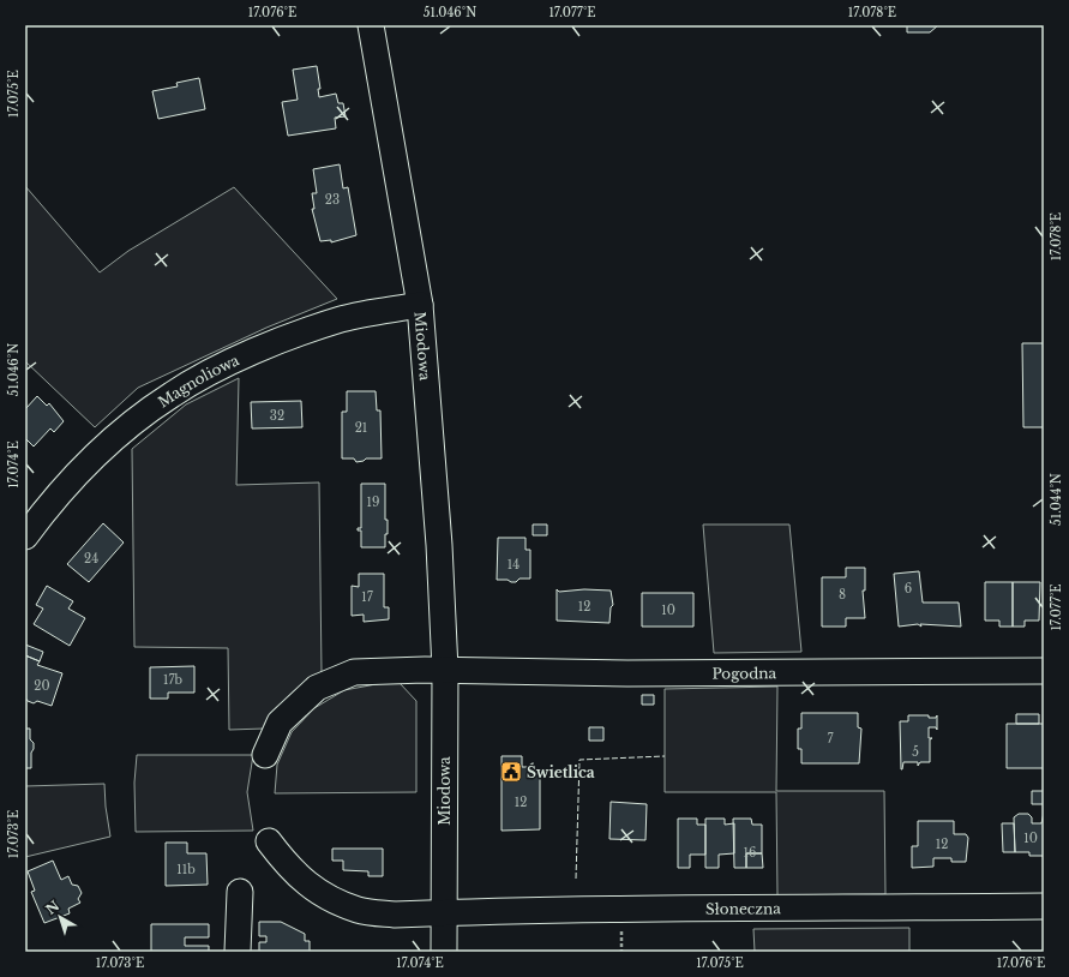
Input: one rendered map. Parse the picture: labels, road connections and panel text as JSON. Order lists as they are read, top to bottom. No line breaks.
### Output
{"streets":{"street":["Miodowa","Magnoliowa","Pogodna","Słoneczna"]},"crossings":[["Miodowa","Magnoliowa"],["Miodowa","Pogodna"],["Miodowa","Słoneczna"]],"places":{"public building":["Świetlica"]},"house_numbers":["23","32","21","19","24","14","6","8","17","12","10","17b","20","7","5","12","10","12","16","11b"],"north":"top left","coordinates":["17.076°E","51.046°N","17.077°E","17.078°E","17.075°E","17.074°E","51.044°N","17.073°E"]}
